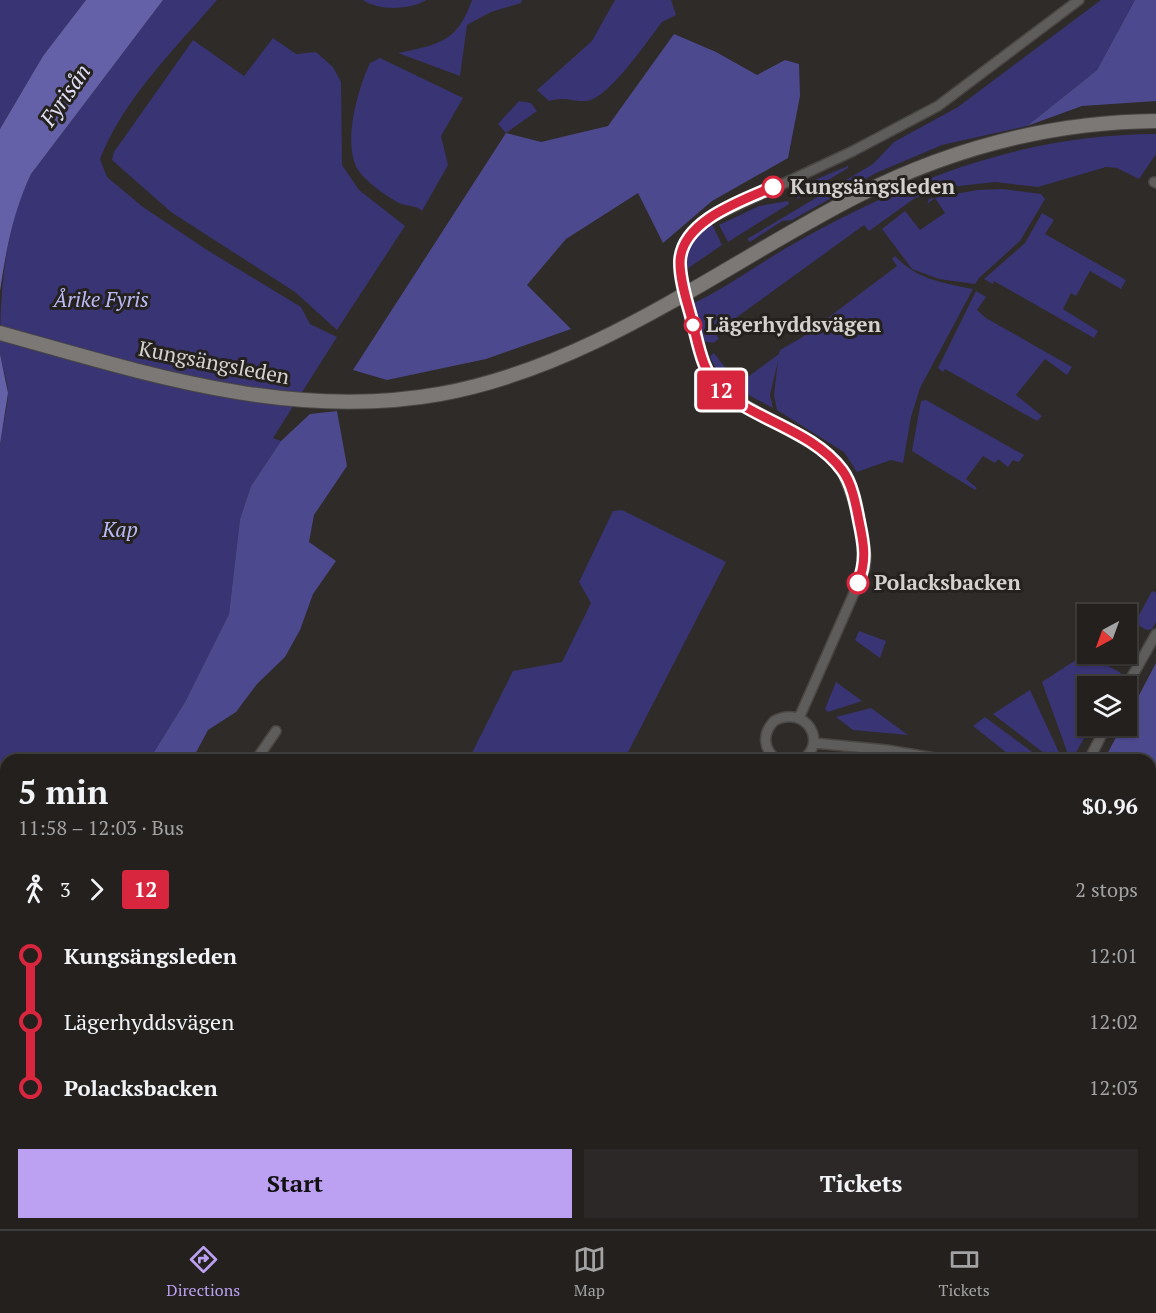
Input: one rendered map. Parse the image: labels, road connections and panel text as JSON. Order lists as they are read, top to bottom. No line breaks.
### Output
{"streets":{"main road":["Kungsängsleden"]},"water":["Fyrisån"],"parks":["Årike Fyris","Kap"],"places":["Kungsängsleden","Lägerhyddsvägen","Polacksbacken"],"lines":["bus line 12"],"north":"bottom left","page":{"on_map":"12","heading":["5 min","11:58 – 12:03 · Bus","$0.96"],"legs":["3","12","2 stops"],"list":[{"name":"Kungsängsleden","value":"12:01"},{"name":"Lägerhyddsvägen","value":"12:02"},{"name":"Polacksbacken","value":"12:03"}],"buttons":["Start","Tickets"],"tabs":["Directions","Map","Tickets"]}}
